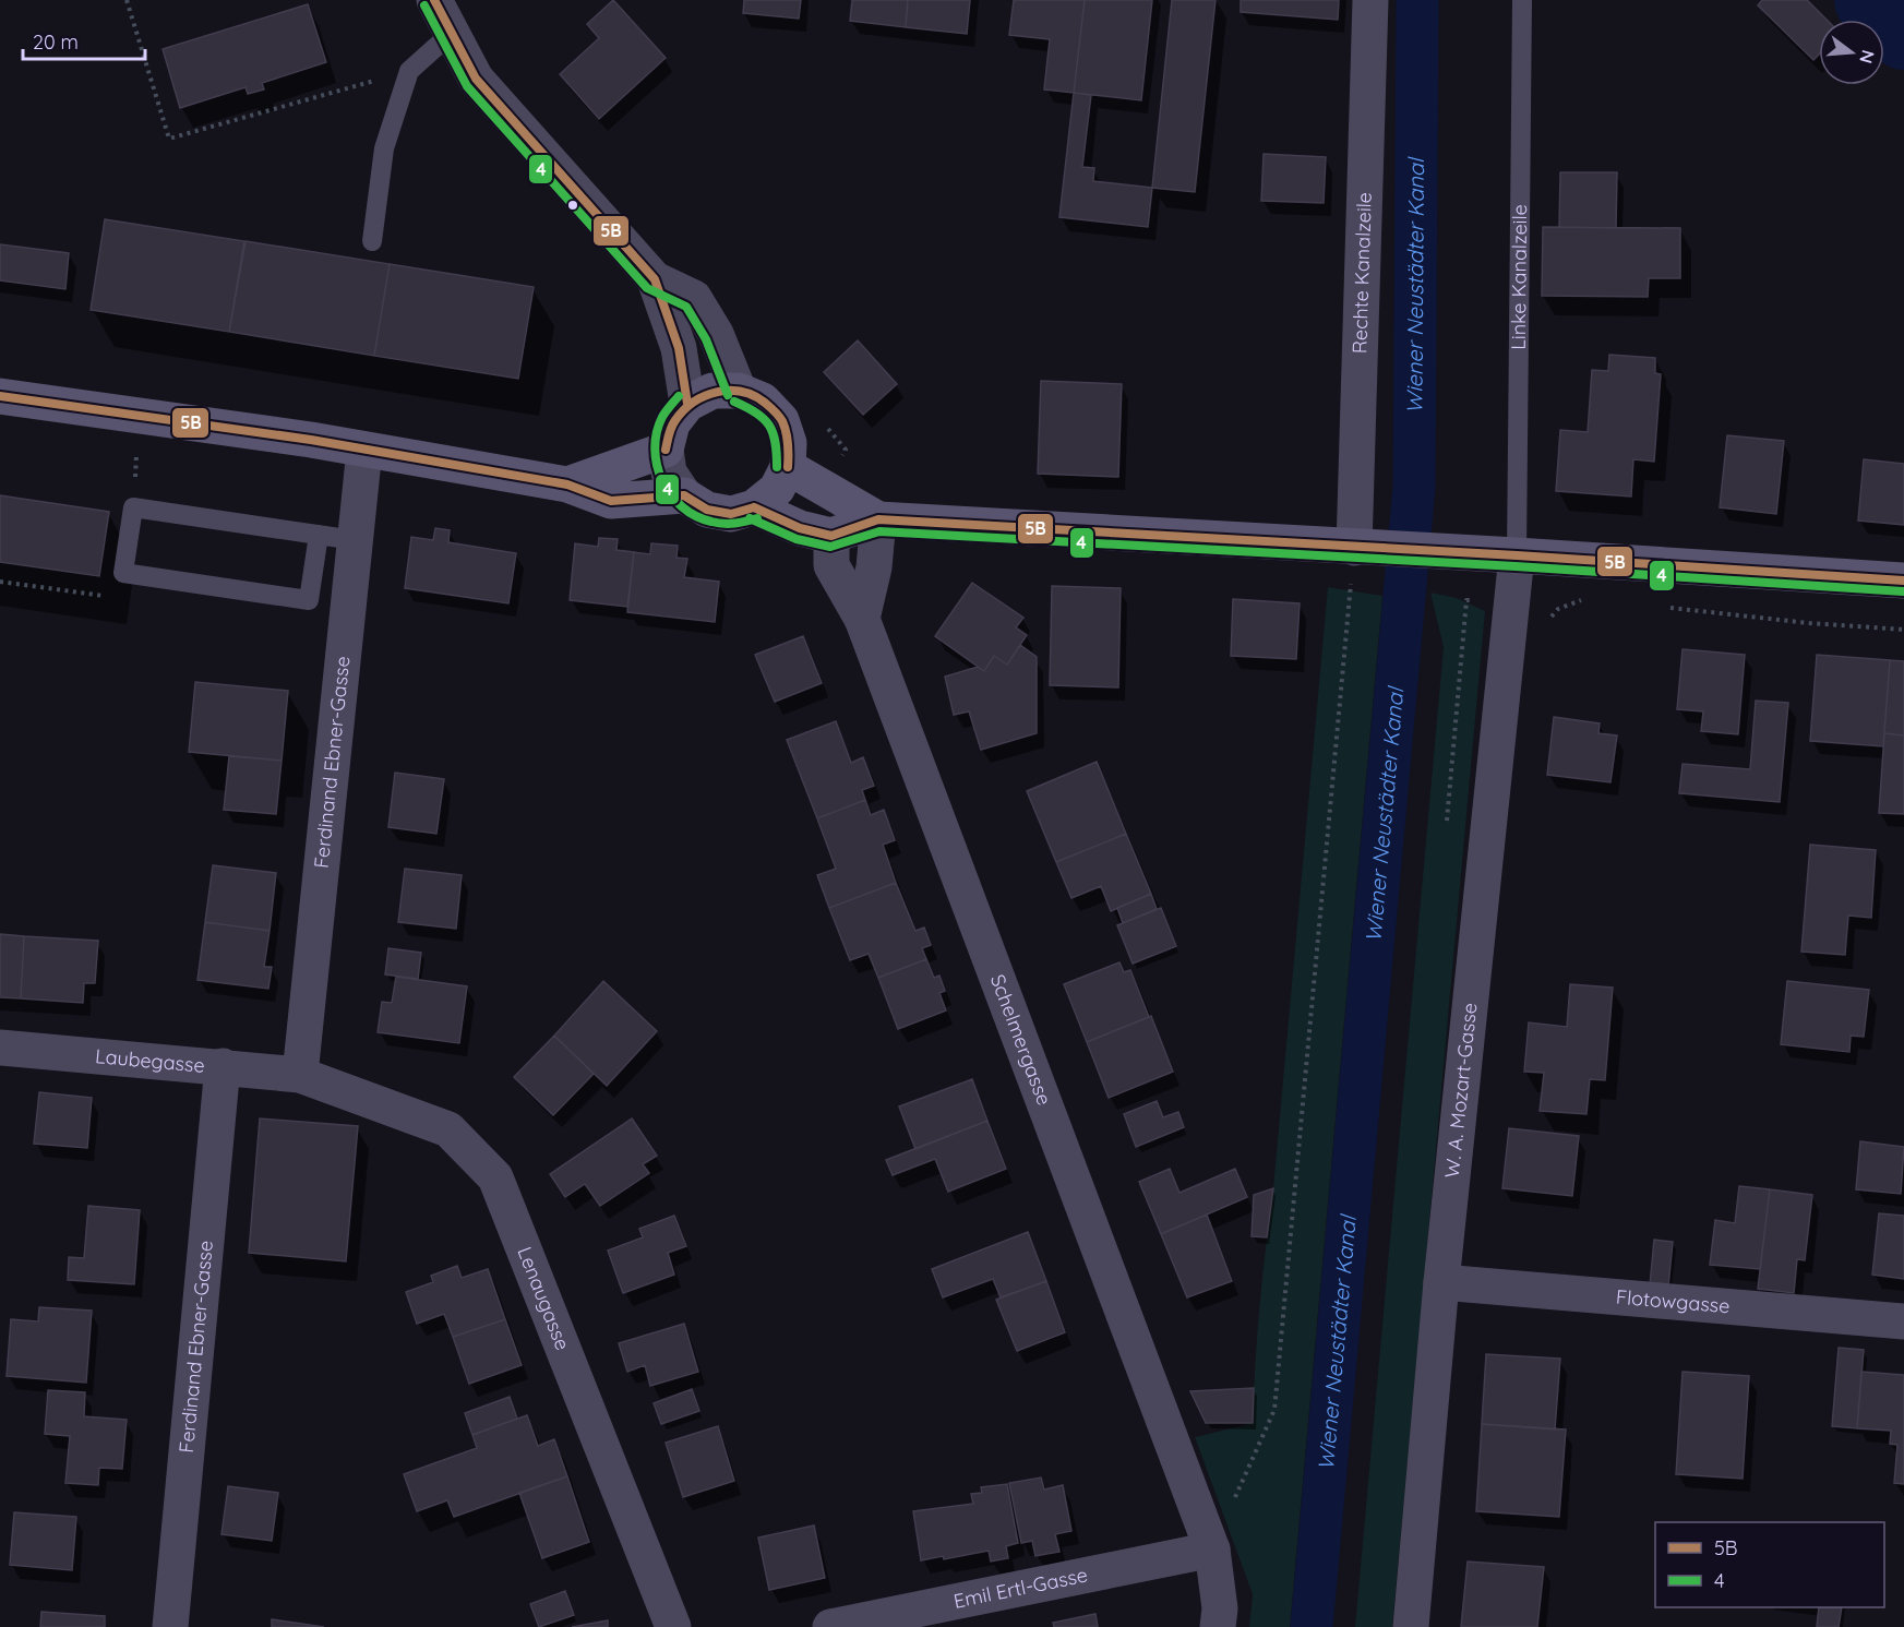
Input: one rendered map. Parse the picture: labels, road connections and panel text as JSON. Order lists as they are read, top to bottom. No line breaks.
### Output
{"streets":{"street":["Rechte Kanalzeile","Ferdinand Ebner-Gasse","Schelmergasse","Laubegasse","W. A. Mozart-Gasse","Lenaugasse","Flotowgasse","Emil Ertl-Gasse"],"lane":["Linke Kanalzeile"]},"crossings":[["Linke Kanalzeile","W. A. Mozart-Gasse"],["Ferdinand Ebner-Gasse","Laubegasse"],["Ferdinand Ebner-Gasse","Lenaugasse"],["Schelmergasse","Emil Ertl-Gasse"],["Laubegasse","Lenaugasse"],["W. A. Mozart-Gasse","Flotowgasse"]],"water":["Wiener Neustädter Kanal"],"lines":["transit line 5B","transit line 4"],"legend":["5B","4"],"scale_bar":"20 m","north":"right"}
